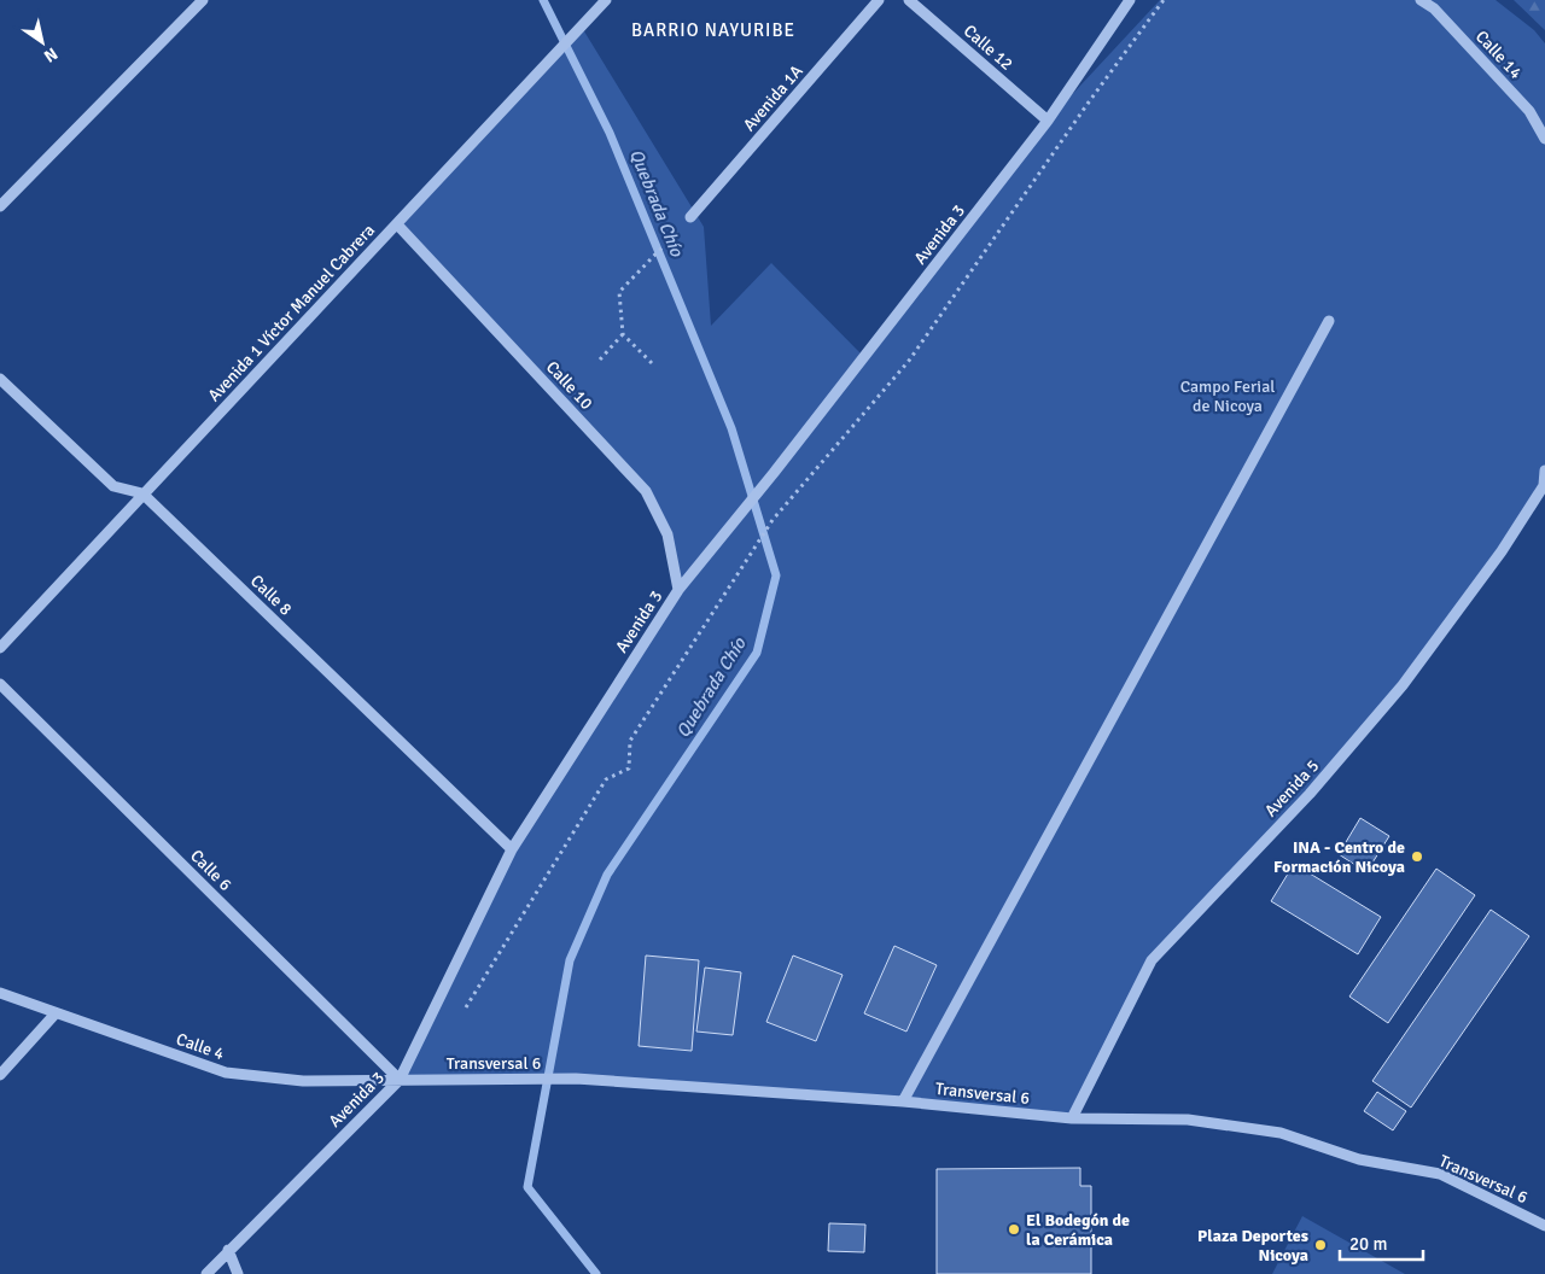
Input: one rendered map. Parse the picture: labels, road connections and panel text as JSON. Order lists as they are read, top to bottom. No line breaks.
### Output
{"streets":{"street":["Calle 12","Calle 14","Avenida 1A","Avenida 3","Avenida 1 Víctor Manuel Cabrera","Calle 10","Calle 8","Avenida 5","Calle 6","Calle 4","Transversal 6"]},"crossings":[["Calle 12","Avenida 3"],["Avenida 3","Calle 10"],["Avenida 3","Calle 8"],["Avenida 3","Calle 6"],["Avenida 3","Calle 4"],["Avenida 3","Transversal 6"],["Avenida 1 Víctor Manuel Cabrera","Calle 10"],["Avenida 1 Víctor Manuel Cabrera","Calle 8"],["Avenida 5","Transversal 6"],["Calle 6","Calle 4"],["Calle 6","Transversal 6"],["Calle 4","Transversal 6"]],"districts":["BARRIO NAYURIBE"],"water":["Quebrada Chío"],"parks":["Campo Ferial de Nicoya"],"places":["INA - Centro de Formación Nicoya","El Bodegón de la Cerámica","Plaza Deportes Nicoya"],"scale_bar":"20 m","north":"bottom right"}
